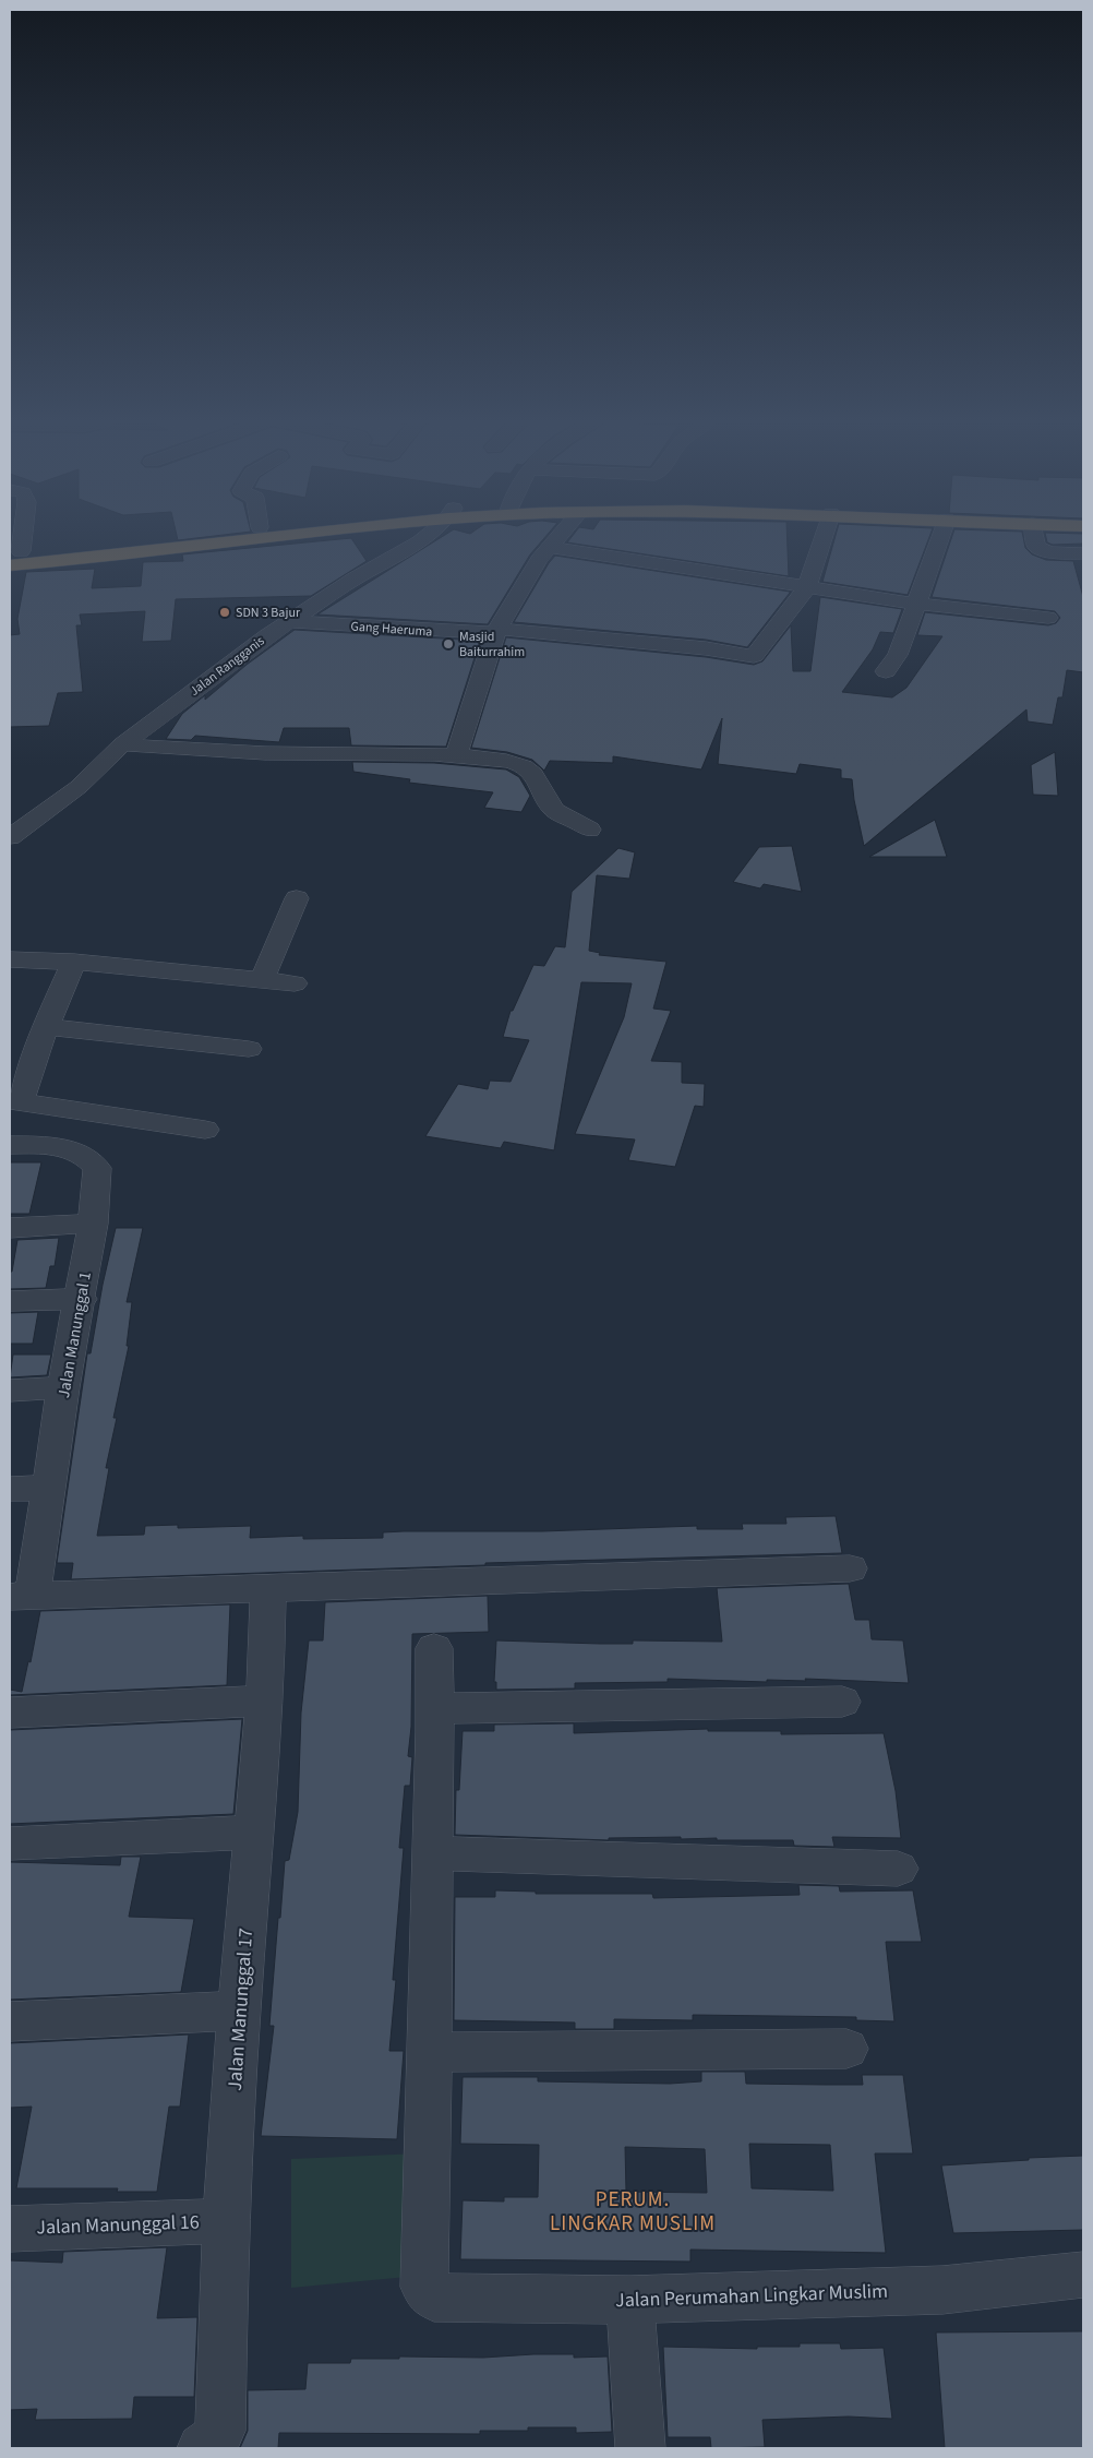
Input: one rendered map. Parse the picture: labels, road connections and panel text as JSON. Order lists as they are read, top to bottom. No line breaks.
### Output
{"streets":{"street":["Gang Haeruma","Jalan Rangganis","Jalan Manunggal 1","Jalan Manunggal 17","Jalan Manunggal 16","Jalan Perumahan Lingkar Muslim"]},"crossings":[["Gang Haeruma","Jalan Rangganis"],["Jalan Manunggal 17","Jalan Manunggal 16"]],"districts":["PERUM. LINGKAR MUSLIM"],"places":["SDN 3 Bajur","Masjid Baiturrahim"]}
